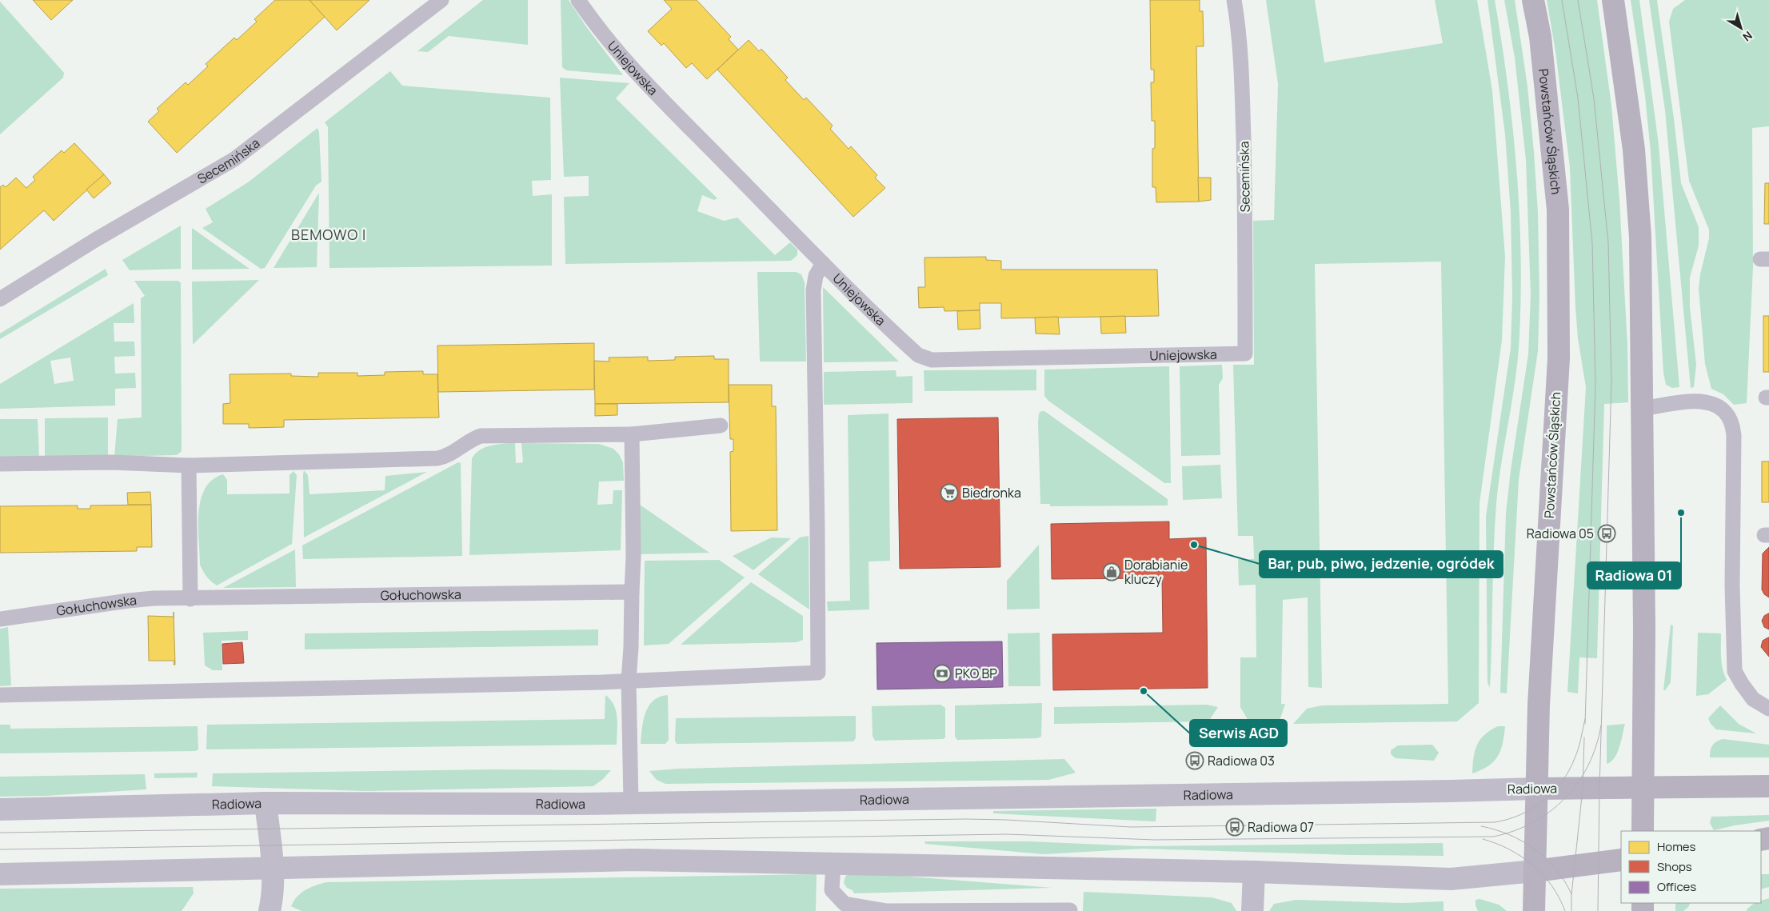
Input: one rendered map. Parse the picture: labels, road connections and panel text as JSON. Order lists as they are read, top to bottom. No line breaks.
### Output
{"streets":{"main road":["Powstańców Śląskich","Radiowa"],"lane":["Uniejowska","Secemińska","Gołuchowska"]},"crossings":[["Uniejowska","Secemińska"],["Powstańców Śląskich","Radiowa"]],"districts":["BEMOWO I"],"places":{"supermarket":["Biedronka"],"other":["Radiowa 01","Bar, pub, piwo, jedzenie, ogródek","Serwis AGD"],"bus stop":["Radiowa 05","Radiowa 03","Radiowa 07"],"shop":["Dorabianie kluczy"],"bank":["PKO BP"]},"legend":["Homes","Shops","Offices"],"north":"bottom right"}
